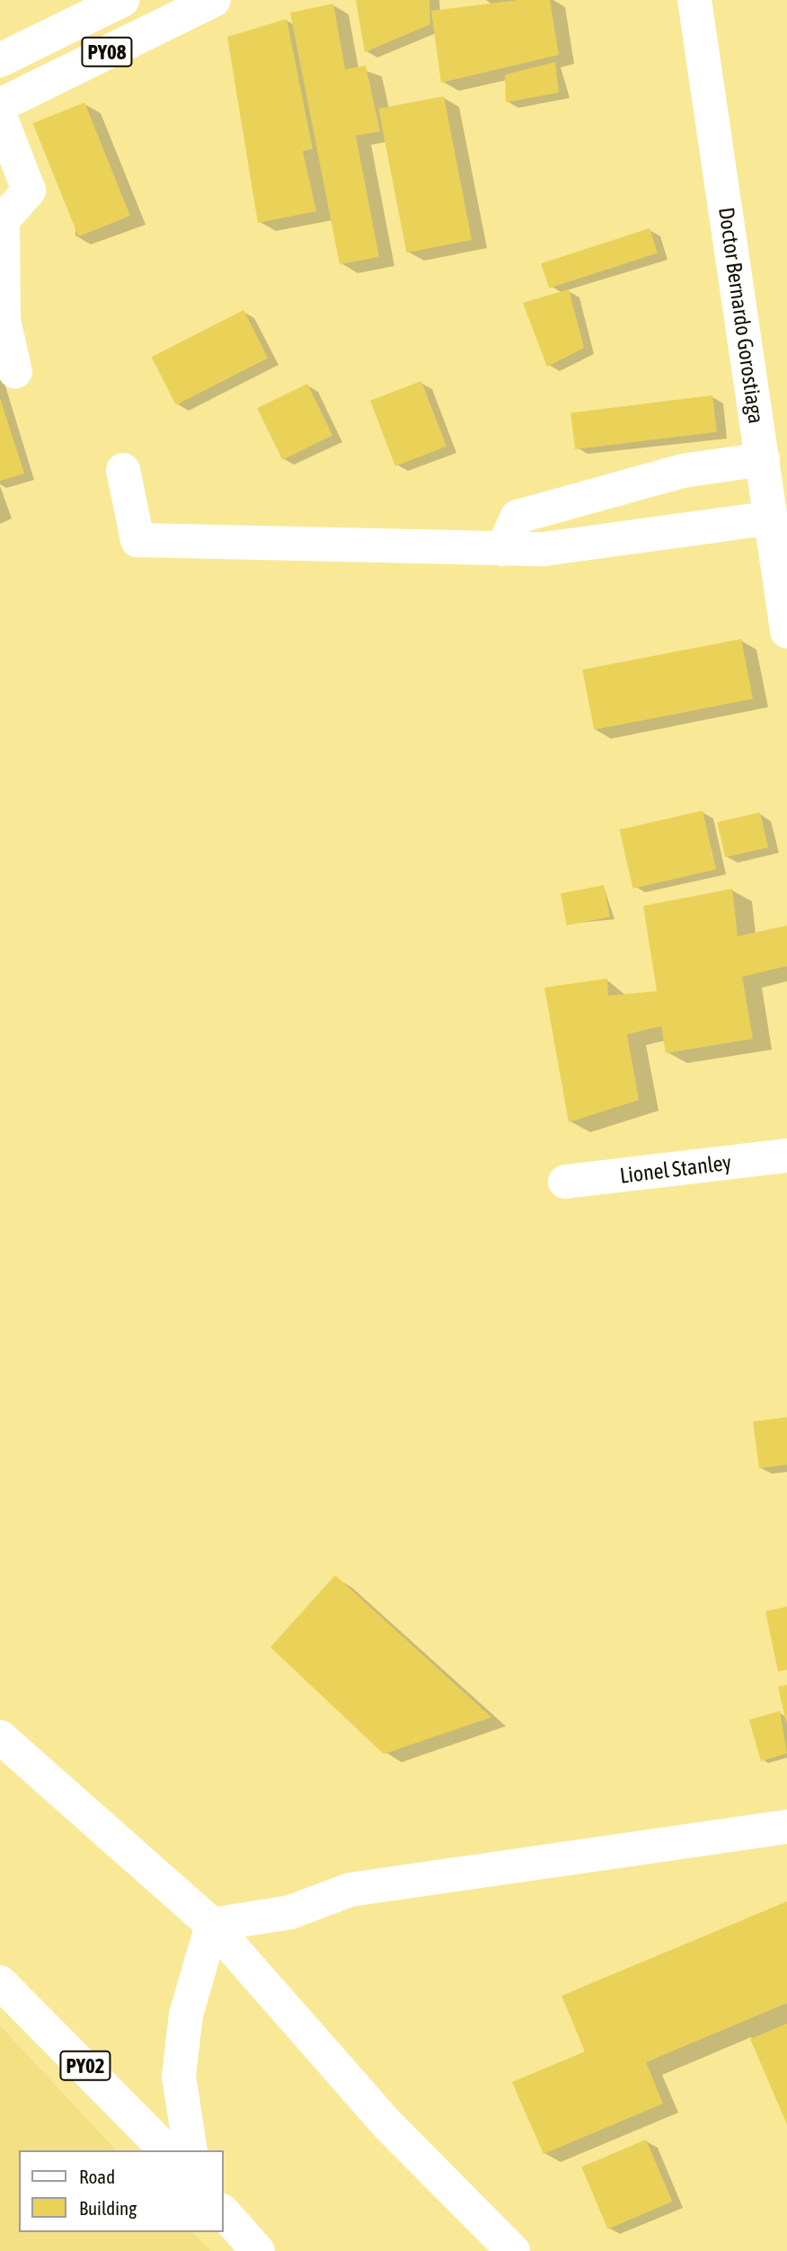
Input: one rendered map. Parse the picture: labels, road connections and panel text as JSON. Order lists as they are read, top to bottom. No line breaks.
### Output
{"streets":{"main road":["PY08","Doctor Bernardo Gorostiaga","Lionel Stanley","PY02"]},"legend":["Road","Building"]}
